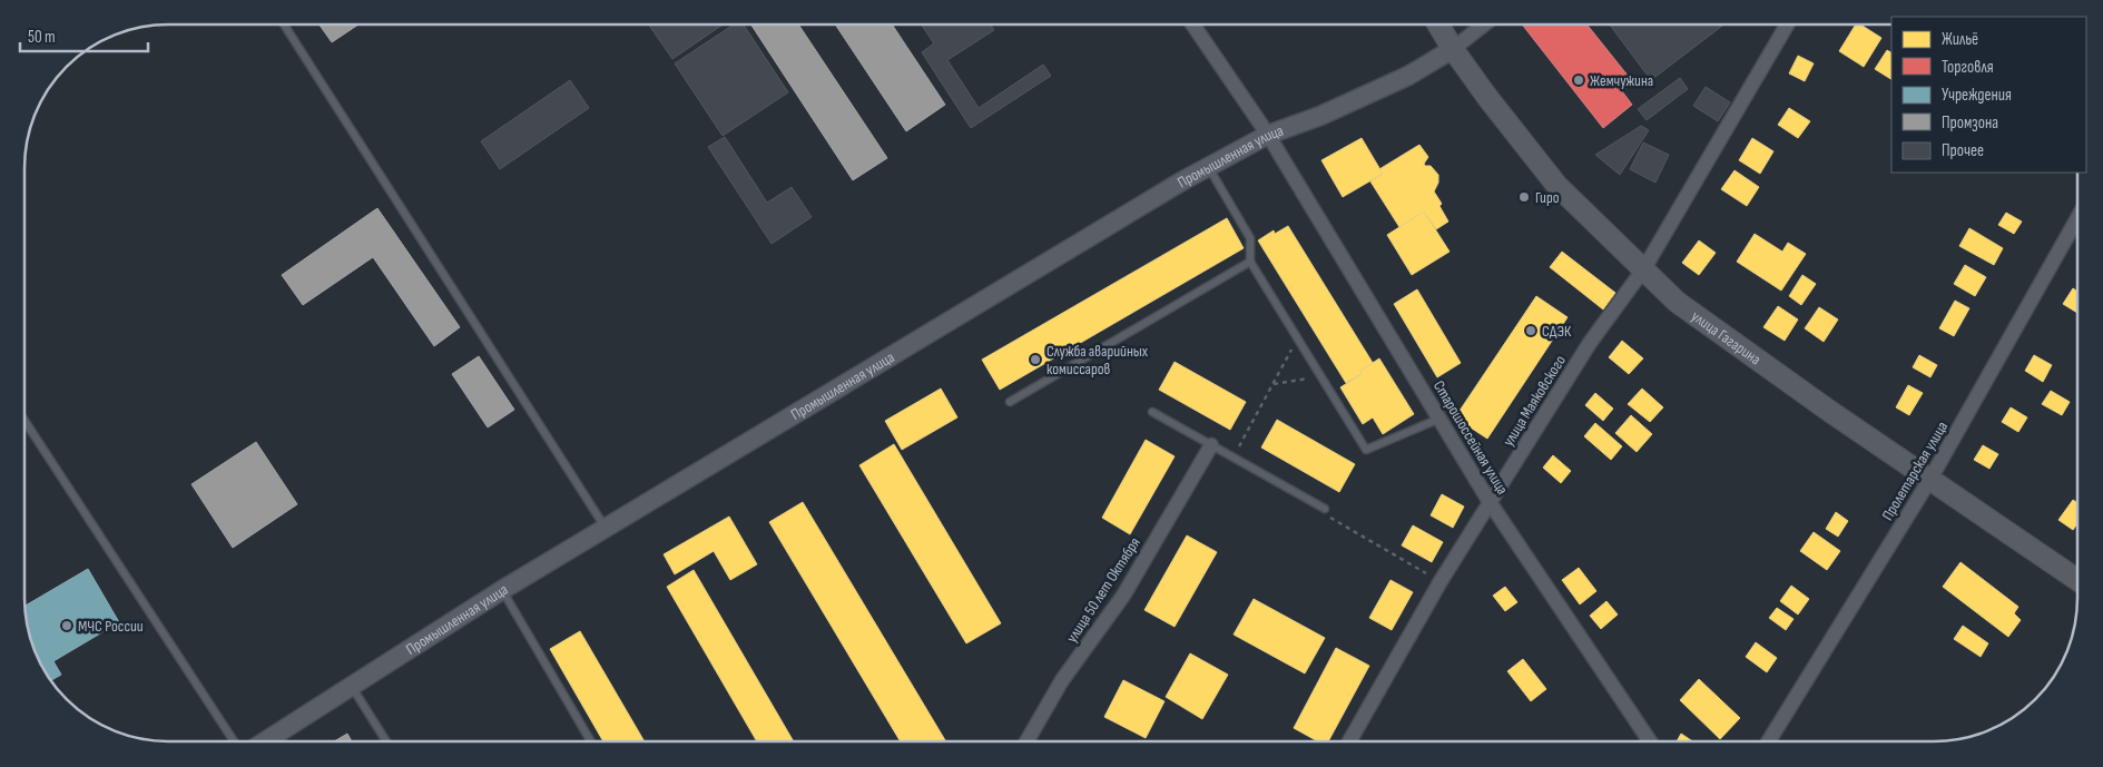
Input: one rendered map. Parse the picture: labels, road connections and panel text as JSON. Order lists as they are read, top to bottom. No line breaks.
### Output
{"streets":{"main road":["улица Гагарина"],"street":["Промышленная улица","улица Маяковского","Старошоссейная улица","Пролетарская улица","улица 50 лет Октября"]},"crossings":[["Промышленная улица","улица Гагарина"],["Промышленная улица","Старошоссейная улица"],["улица Гагарина","улица Маяковского"],["улица Гагарина","Пролетарская улица"],["улица Маяковского","Старошоссейная улица"]],"places":["Жемчужина","Гиро","СДЭК","Служба аварийных комиссаров","МЧС России"],"legend":["Жильё","Торговля","Учреждения","Промзона","Прочее"],"scale_bar":"50 m"}
